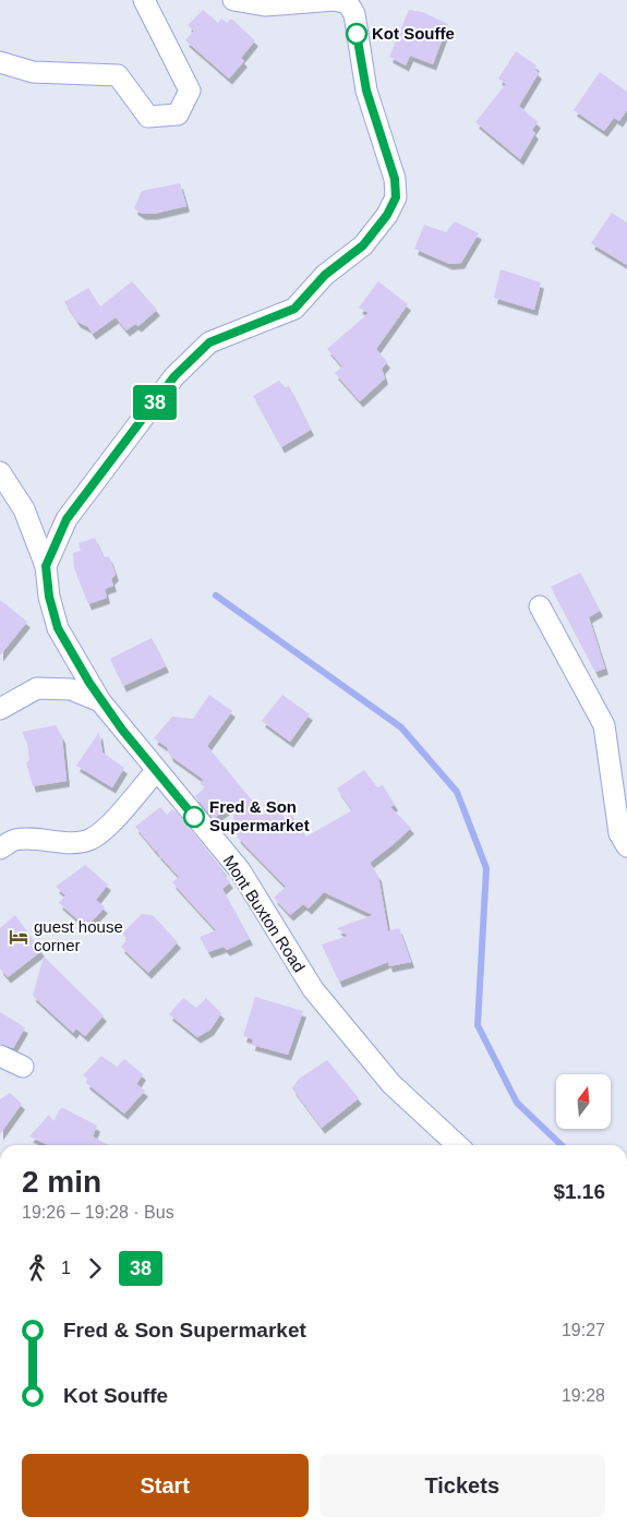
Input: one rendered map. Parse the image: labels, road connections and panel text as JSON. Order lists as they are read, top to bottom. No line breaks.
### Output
{"streets":{"street":["Mont Buxton Road"]},"places":{"other":["Kot Souffe","Fred & Son Supermarket"],"hotel":["guest house corner"]},"lines":["bus line 38"],"north":"top","page":{"on_map":"38","heading":["2 min","19:26 – 19:28 · Bus","$1.16"],"legs":["1","38"],"list":[{"name":"Fred & Son Supermarket","value":"19:27"},{"name":"Kot Souffe","value":"19:28"}],"buttons":["Start","Tickets"]}}
